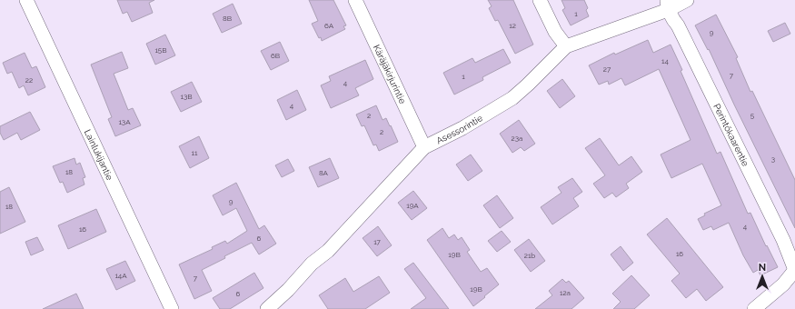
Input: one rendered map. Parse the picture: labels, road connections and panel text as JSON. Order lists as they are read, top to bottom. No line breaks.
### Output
{"streets":{"street":["Käräjäkirjurintie","Asessorintie","Perintökaarentie","Lainlukijantie"]},"crossings":[["Käräjäkirjurintie","Asessorintie"],["Asessorintie","Perintökaarentie"]],"house_numbers":["1","8B","6A","12","9","15B","6B","14","27","7","1","22","4","13B","4","2","5","13A","2","23a","11","3","18","8A","9","19A","18","4","16","6","17","16","19B","21b","14A","7","19B","12a","6"],"north":"top"}
